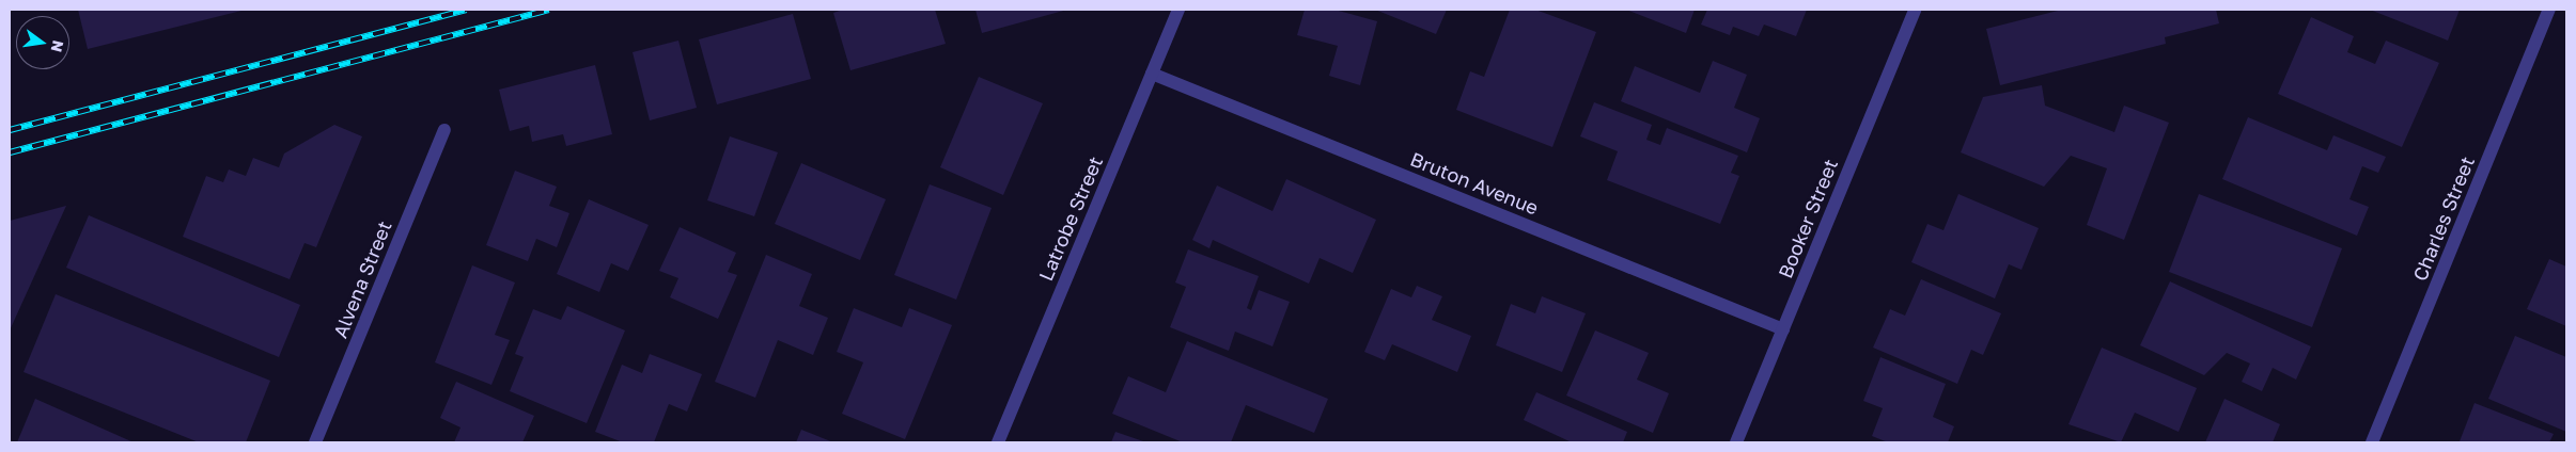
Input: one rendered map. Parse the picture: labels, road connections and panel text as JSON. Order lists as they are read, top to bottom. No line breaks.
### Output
{"streets":{"street":["Bruton Avenue","Latrobe Street","Booker Street","Charles Street","Alvena Street"]},"crossings":[["Bruton Avenue","Latrobe Street"],["Bruton Avenue","Booker Street"]],"north":"right"}
